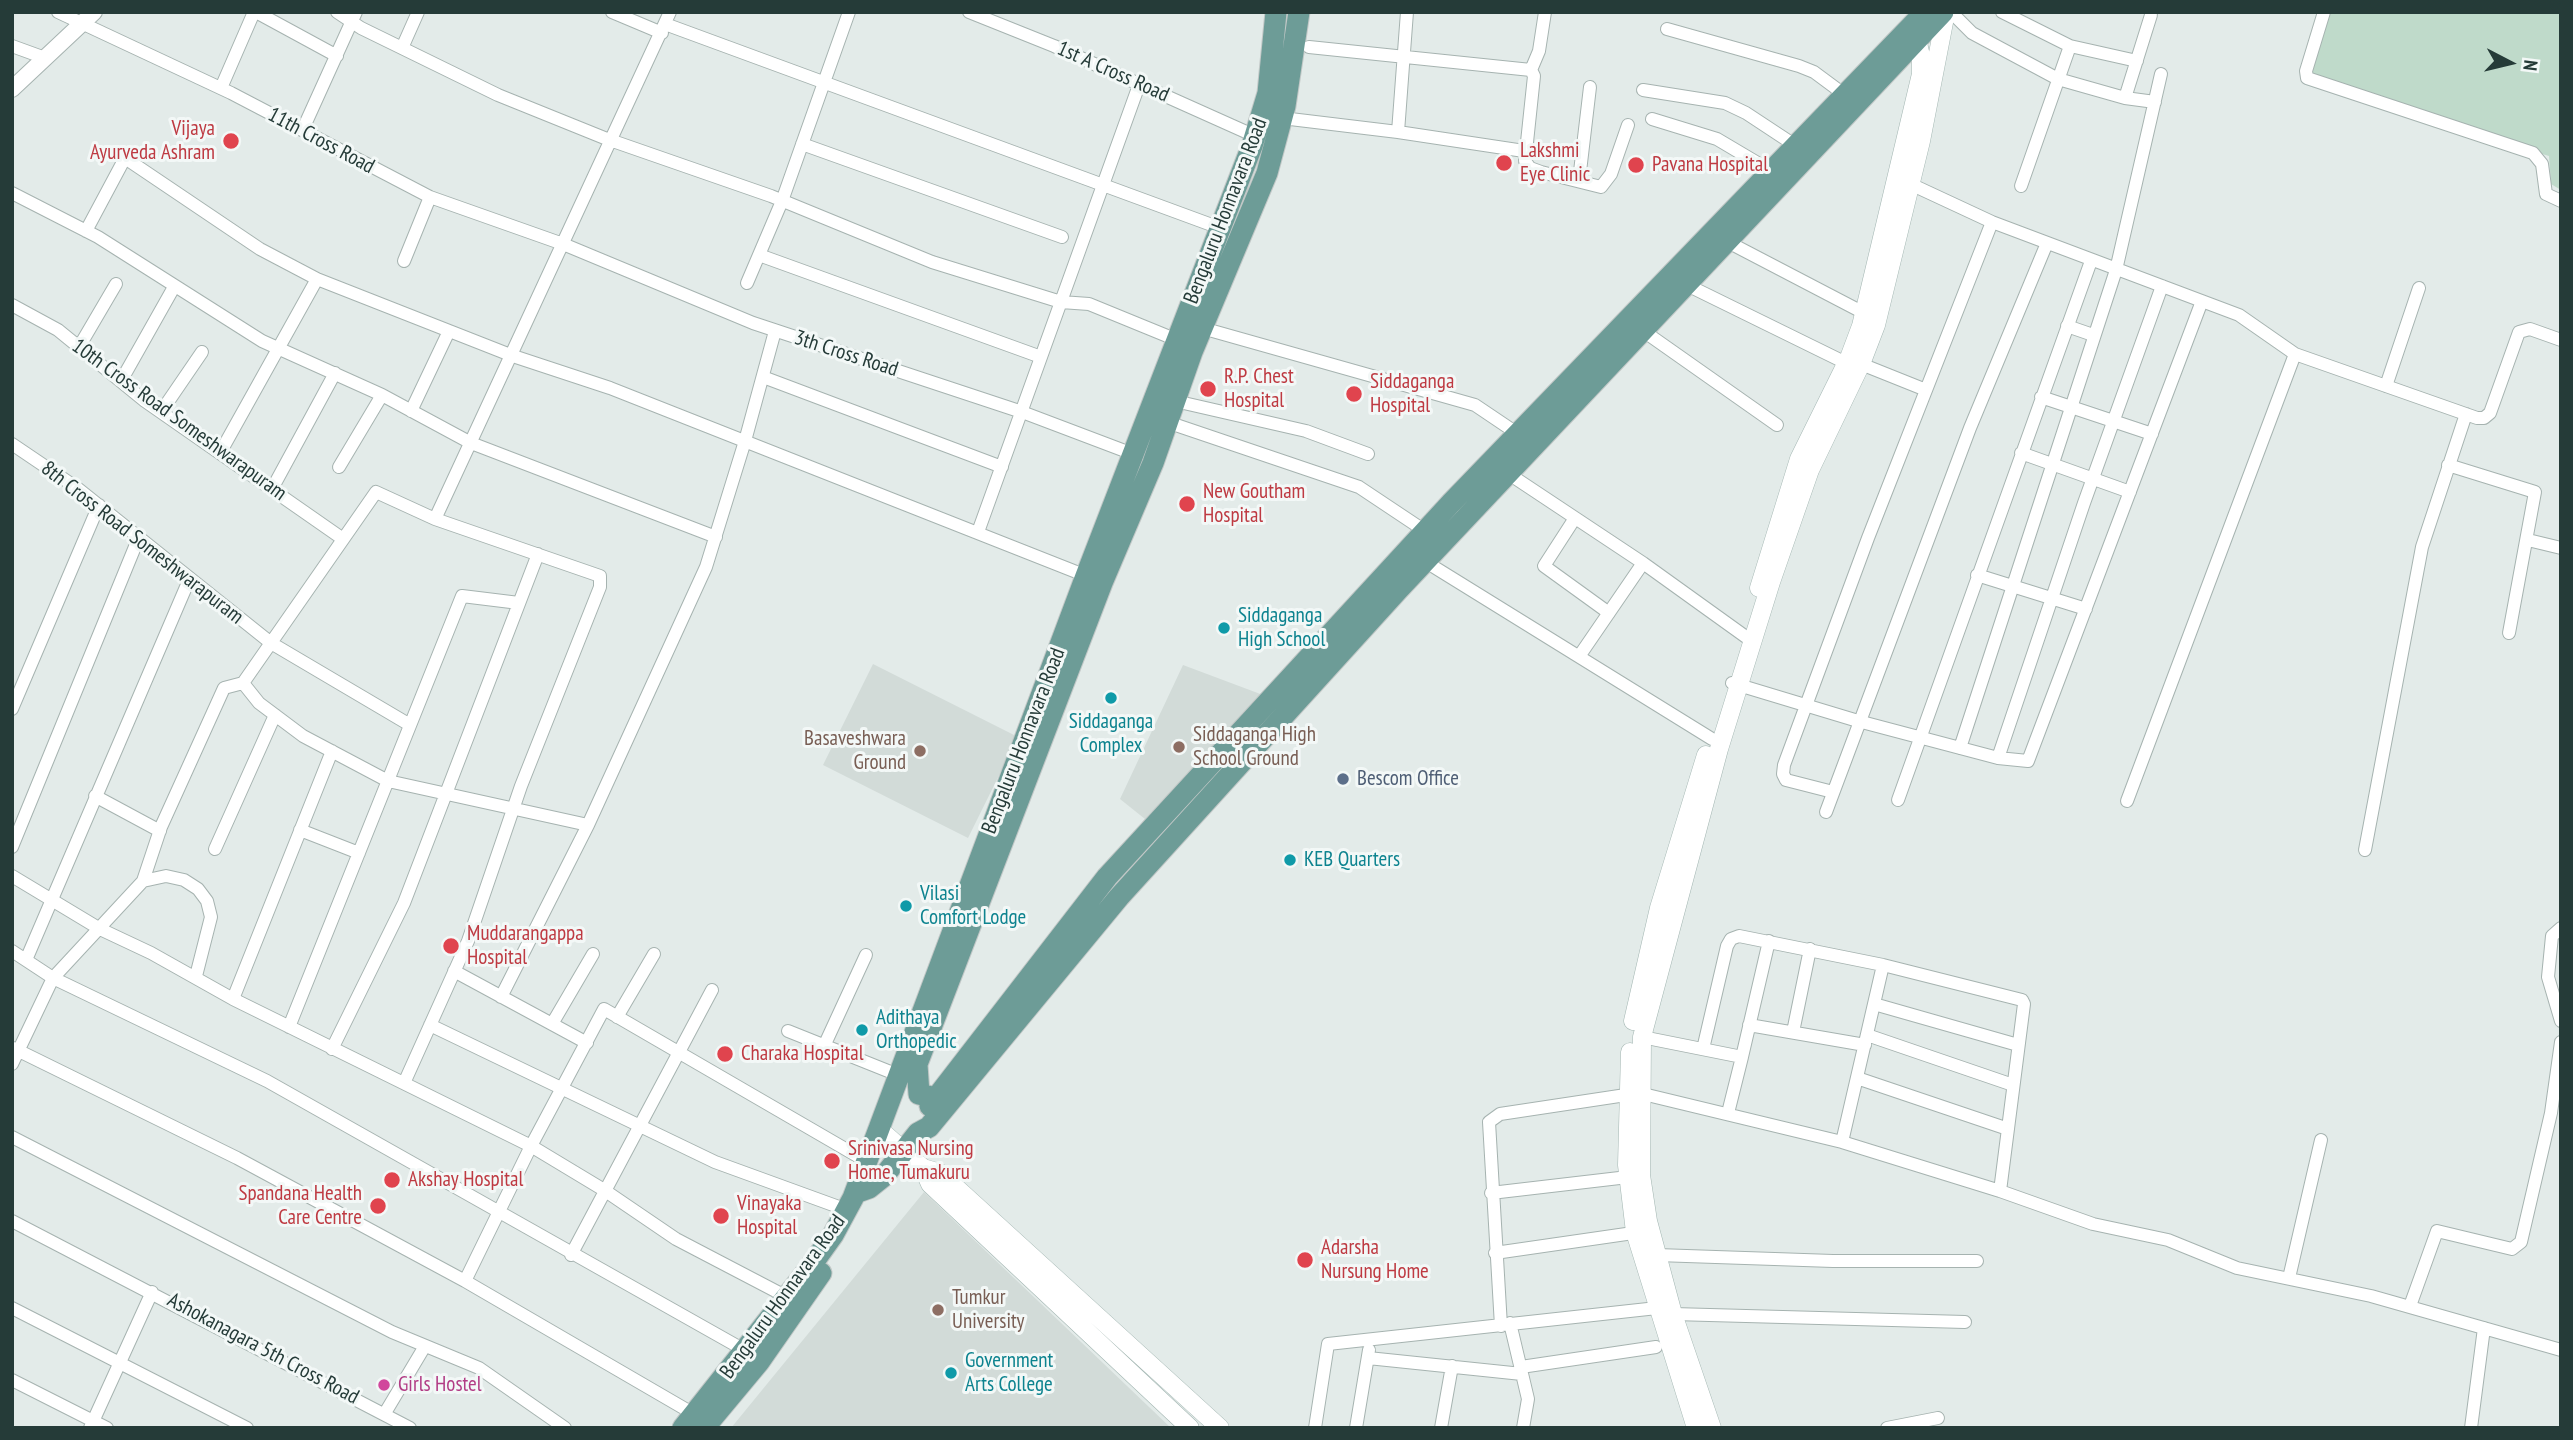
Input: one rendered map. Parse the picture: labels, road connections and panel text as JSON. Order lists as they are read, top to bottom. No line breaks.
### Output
{"streets":{"main road":["Bengaluru Honnavara Road"],"street":["1st A Cross Road","11th Cross Road","3th Cross Road","10th Cross Road Someshwarapuram","8th Cross Road Someshwarapuram","Ashokanagara 5th Cross Road"]},"crossings":[["1st A Cross Road","Bengaluru Honnavara Road"],["11th Cross Road","3th Cross Road"],["Bengaluru Honnavara Road","3th Cross Road"]],"places":["Vijaya Ayurveda Ashram","Lakshmi Eye Clinic","Pavana Hospital","R.P. Chest Hospital","Siddaganga Hospital","New Goutham Hospital","Siddaganga High School","Siddaganga Complex","Siddaganga High School Ground","Basaveshwara Ground","Bescom Office","KEB Quarters","Vilasi Comfort Lodge","Muddarangappa Hospital","Adithaya Orthopedic","Charaka Hospital","Srinivasa Nursing Home, Tumakuru","Akshay Hospital","Spandana Health Care Centre","Vinayaka Hospital","Adarsha Nursung Home","Tumkur University","Government Arts College","Girls Hostel"],"north":"right"}
